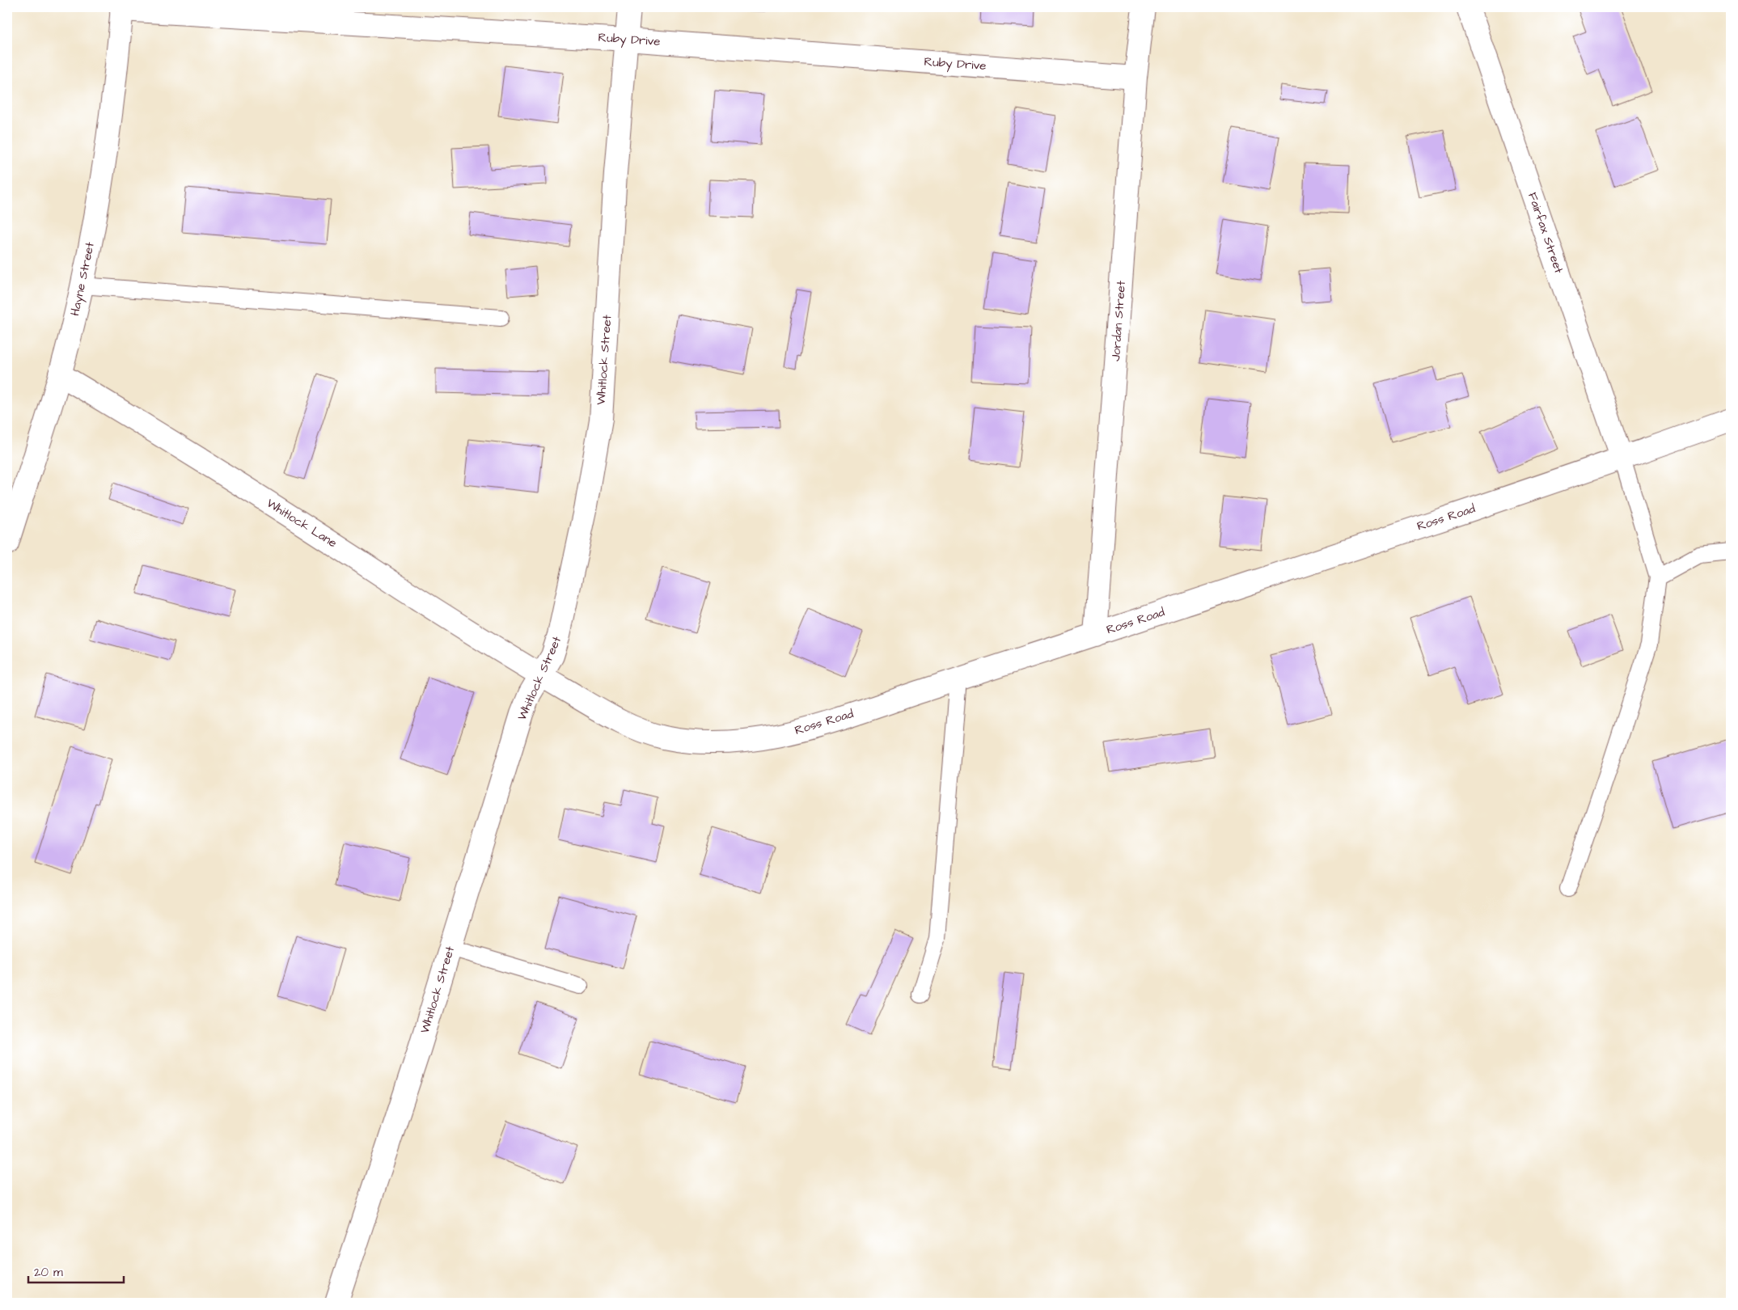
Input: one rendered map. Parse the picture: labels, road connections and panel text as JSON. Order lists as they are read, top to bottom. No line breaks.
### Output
{"streets":{"street":["Ruby Drive","Fairfax Street","Hayne Street","Jordan Street","Whitlock Street","Ross Road","Whitlock Lane"]},"crossings":[["Ruby Drive","Hayne Street"],["Ruby Drive","Jordan Street"],["Ruby Drive","Whitlock Street"],["Fairfax Street","Ross Road"],["Hayne Street","Whitlock Lane"],["Jordan Street","Ross Road"],["Whitlock Street","Ross Road"],["Whitlock Street","Whitlock Lane"],["Ross Road","Whitlock Lane"]],"scale_bar":"20 m"}
